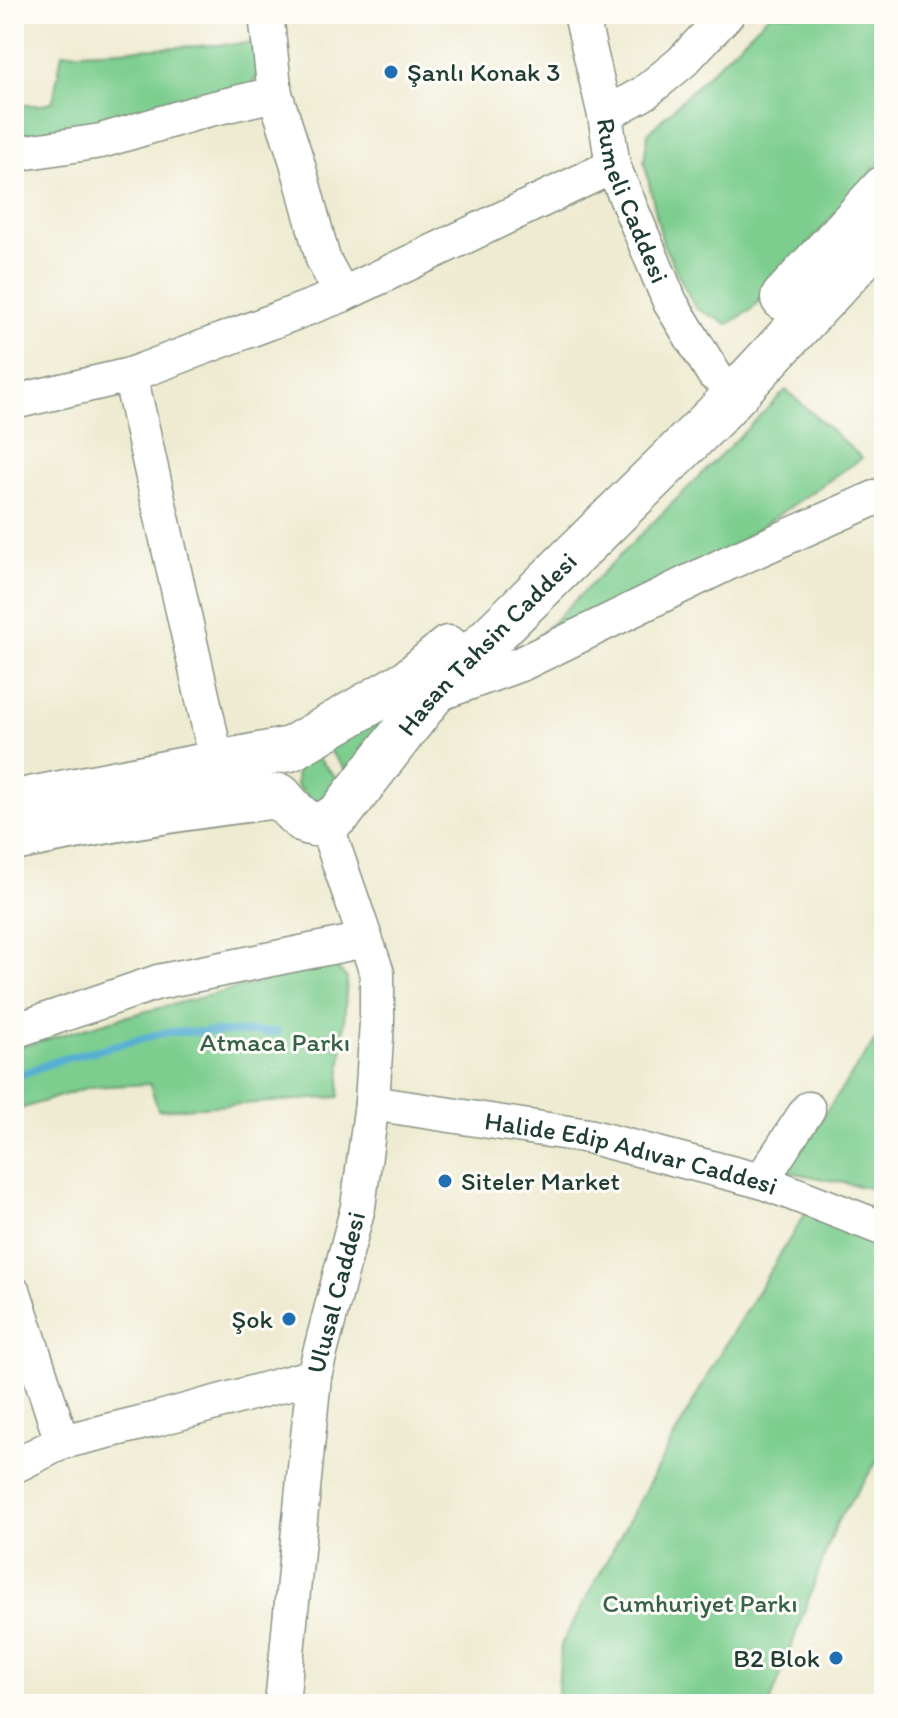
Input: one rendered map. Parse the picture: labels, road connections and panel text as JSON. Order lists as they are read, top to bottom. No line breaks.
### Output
{"streets":{"main road":["Hasan Tahsin Caddesi"],"street":["Rumeli Caddesi","Halide Edip Adıvar Caddesi","Ulusal Caddesi"]},"crossings":[["Rumeli Caddesi","Hasan Tahsin Caddesi"],["Hasan Tahsin Caddesi","Ulusal Caddesi"],["Halide Edip Adıvar Caddesi","Ulusal Caddesi"]],"parks":["Atmaca Parkı","Cumhuriyet Parkı"],"places":["Şanlı Konak 3","Siteler Market","Şok","B2 Blok"]}
